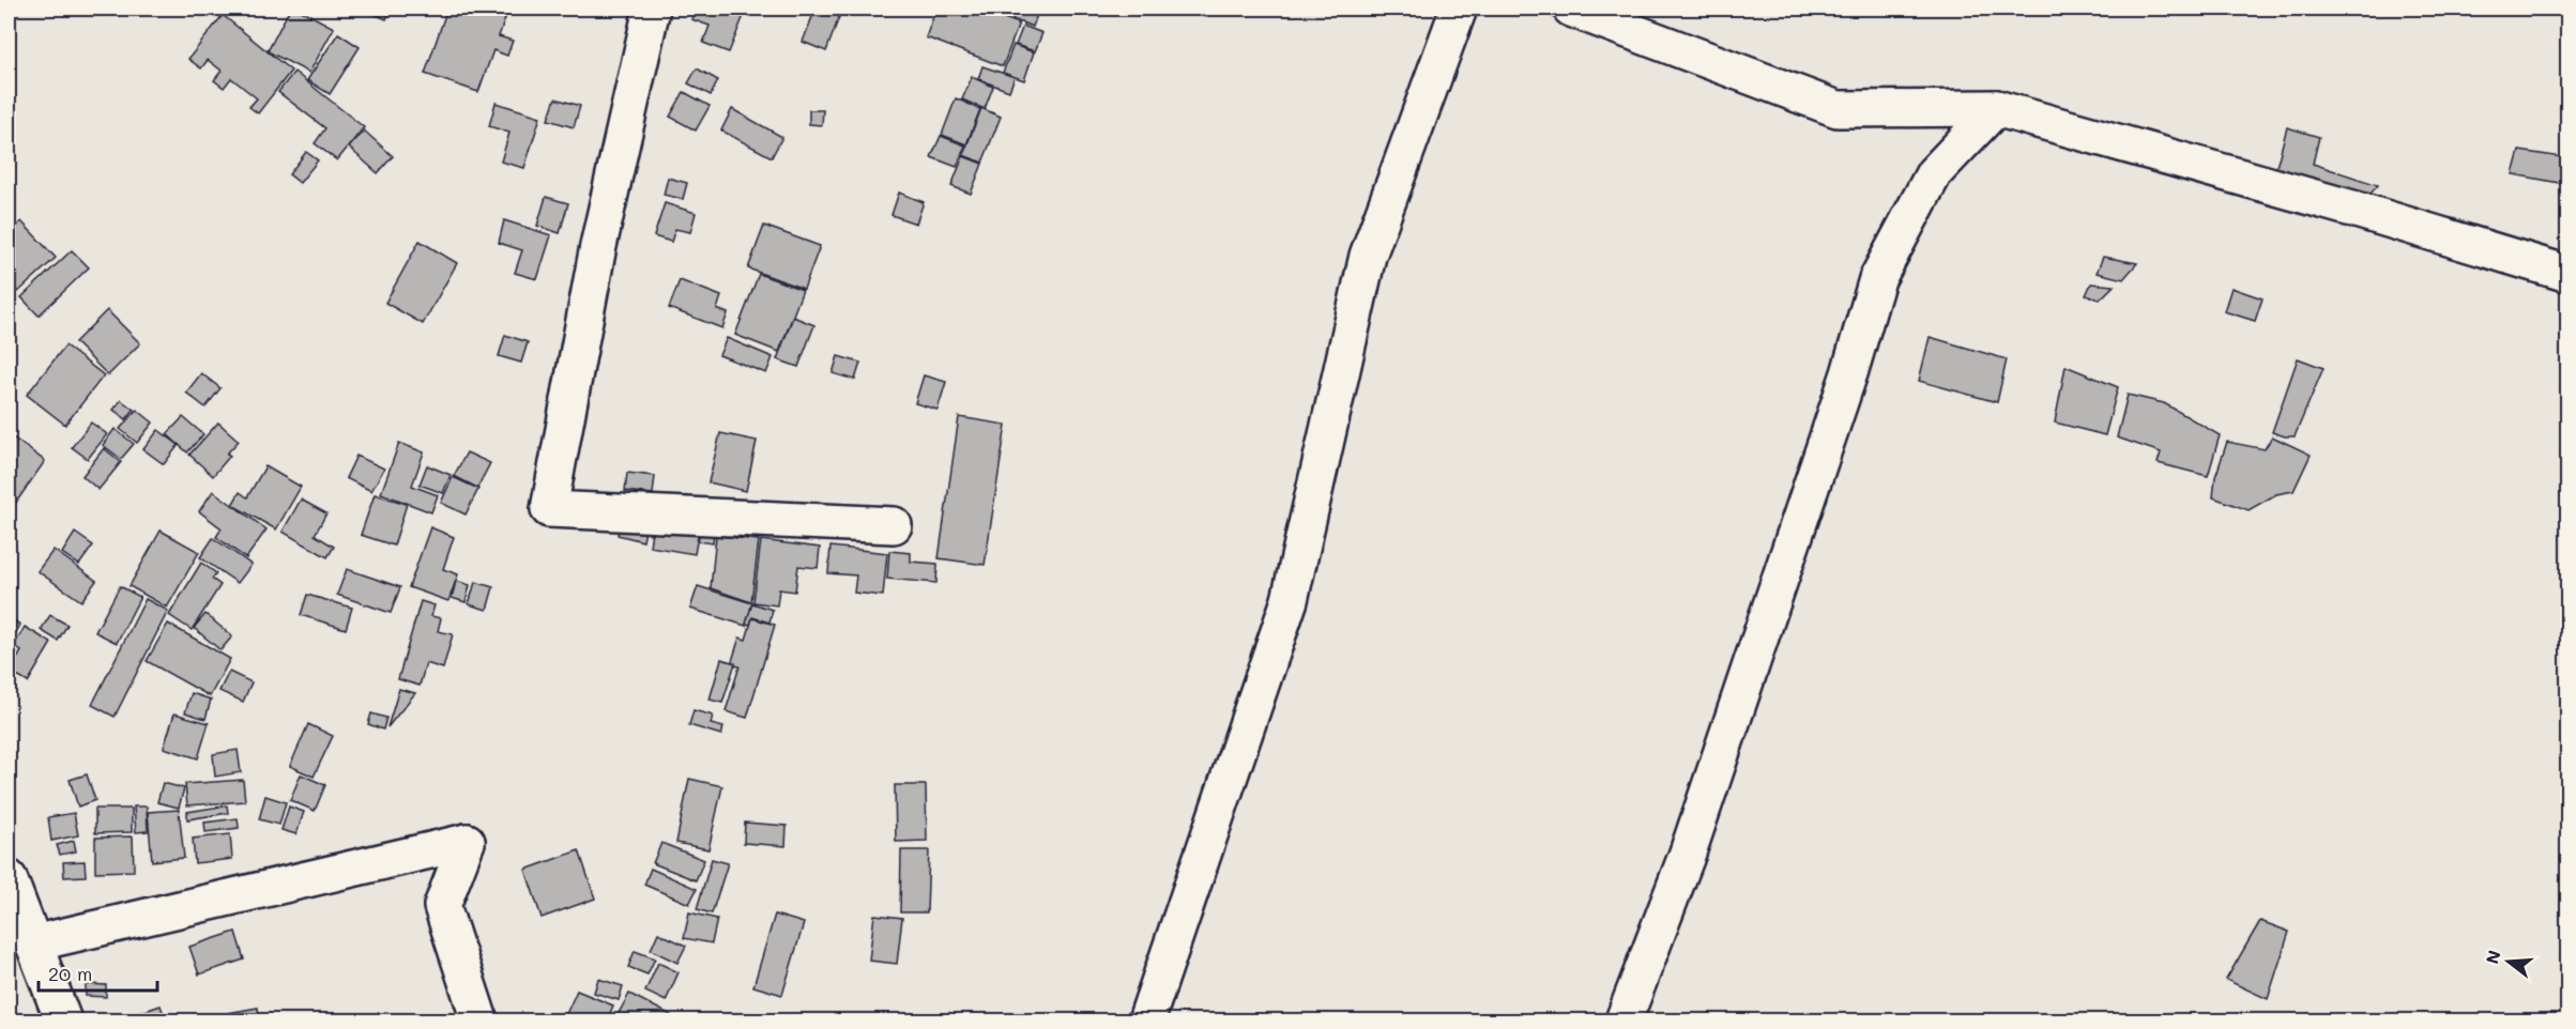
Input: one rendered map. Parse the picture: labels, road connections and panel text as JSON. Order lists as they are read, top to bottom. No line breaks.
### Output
{"scale_bar":"20 m","north":"left"}
